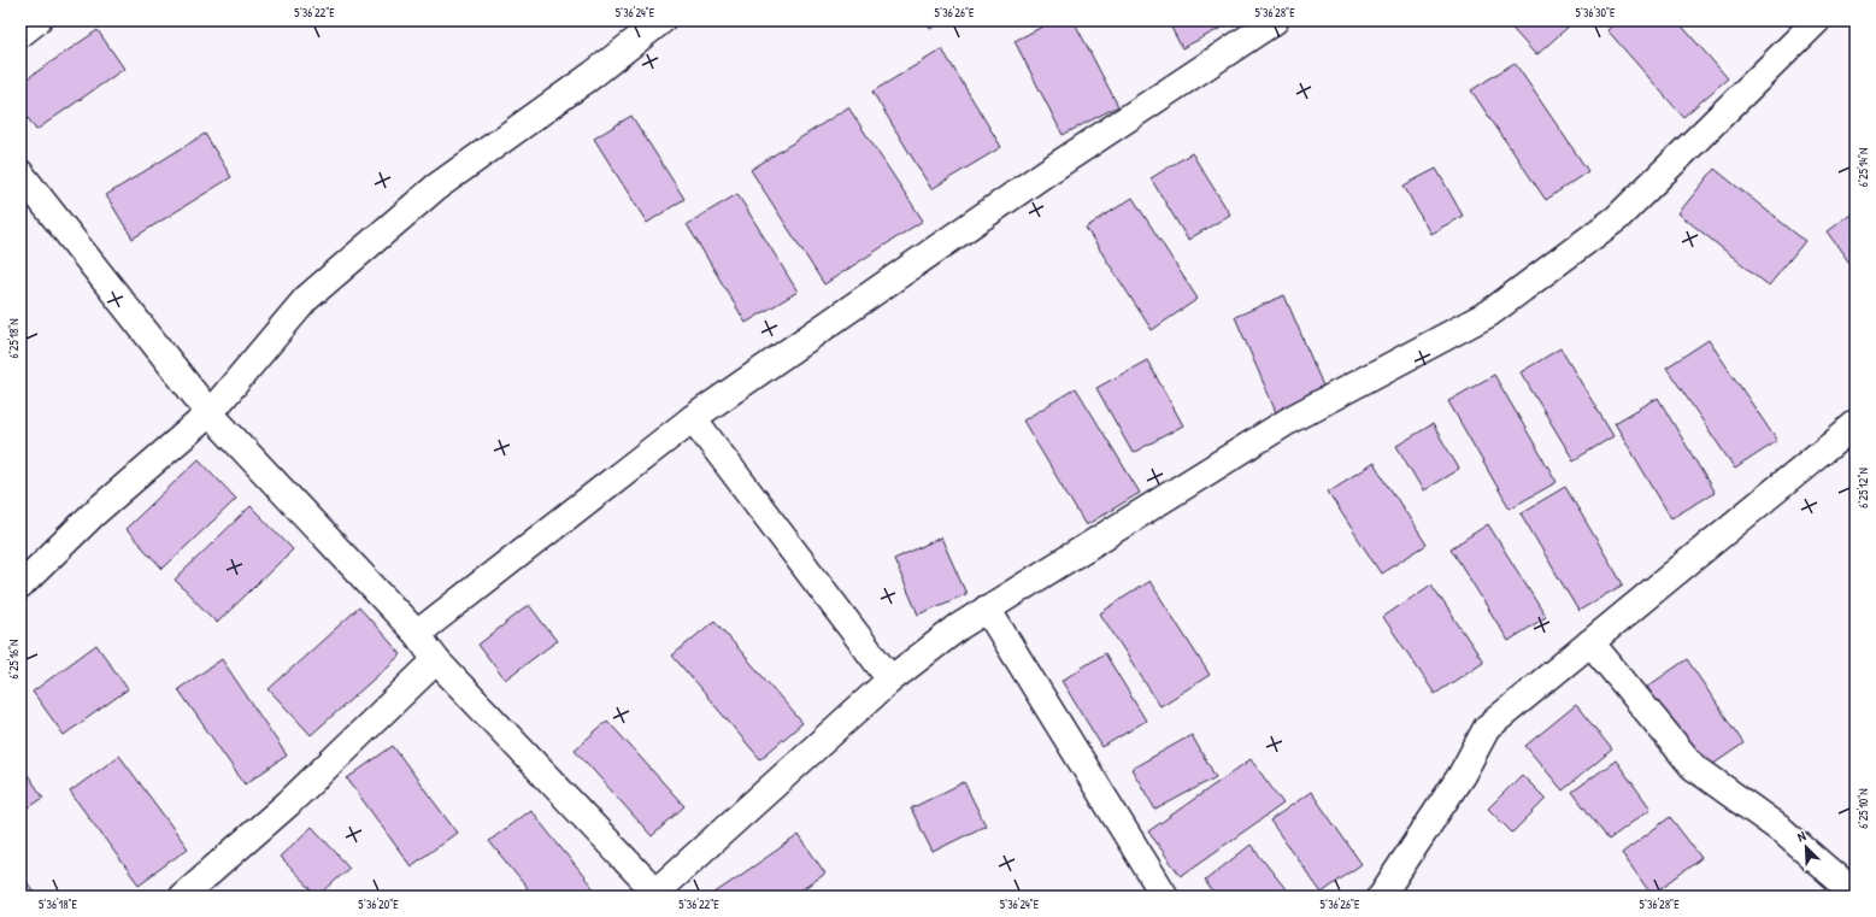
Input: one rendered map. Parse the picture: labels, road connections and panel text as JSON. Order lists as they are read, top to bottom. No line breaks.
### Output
{"north":"top left","coordinates":["5°36'22\"E","5°36'24\"E","5°36'26\"E","5°36'28\"E","5°36'30\"E","6°25'14\"N","6°25'18\"N","6°25'12\"N","6°25'16\"N","6°25'10\"N","5°36'18\"E","5°36'20\"E"]}
